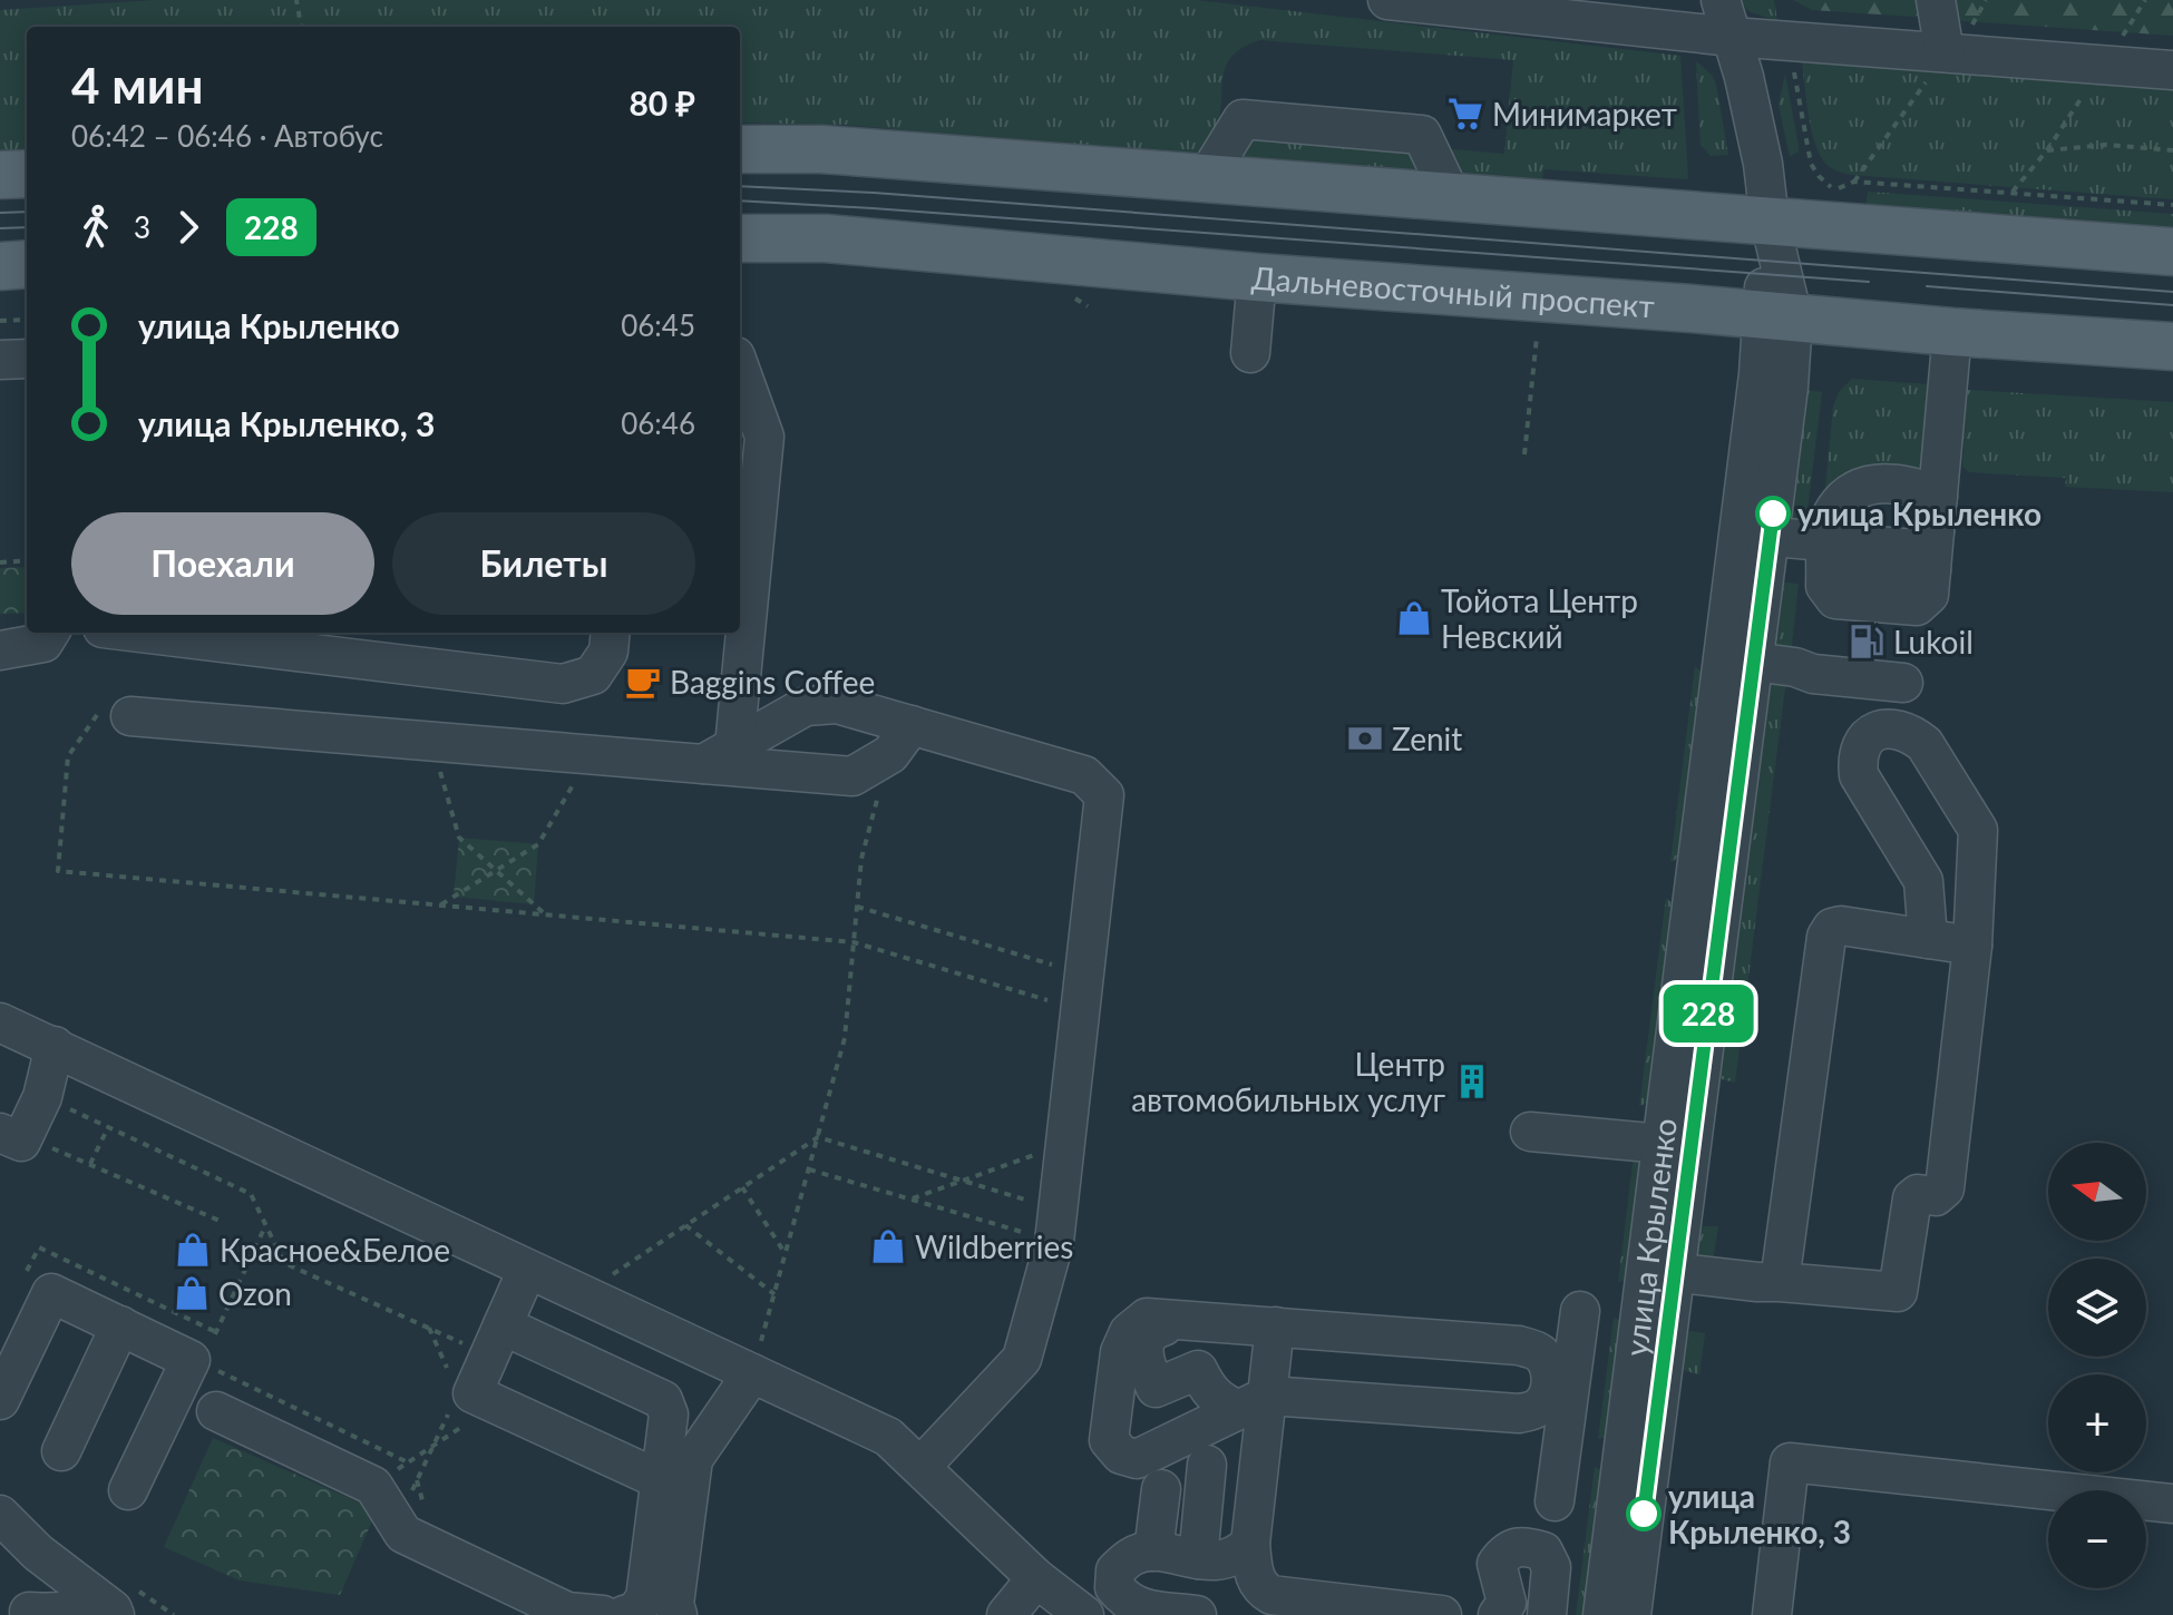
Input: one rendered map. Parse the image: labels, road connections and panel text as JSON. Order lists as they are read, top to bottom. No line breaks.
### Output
{"streets":{"main road":["Дальневосточный проспект"],"street":["улица Крыленко"]},"crossings":[["Дальневосточный проспект","улица Крыленко"]],"places":{"supermarket":["Минимаркет"],"other":["улица Крыленко","улица Крыленко, 3"],"shop":["Тойота Центр Невский","Wildberries","Красное&Белое","Ozon"],"fuel station":["Lukoil"],"cafe":["Baggins Coffee"],"bank":["Zenit"],"building":["Центр автомобильных услуг"]},"lines":["bus line 228"],"north":"left","page":{"on_map":"228","heading":["4 мин","06:42 – 06:46 · Автобус","80 ₽"],"legs":["3","228"],"list":[{"name":"улица Крыленко","value":"06:45"},{"name":"улица Крыленко, 3","value":"06:46"}],"buttons":["Поехали","Билеты"],"map_buttons":["+","−"]}}
